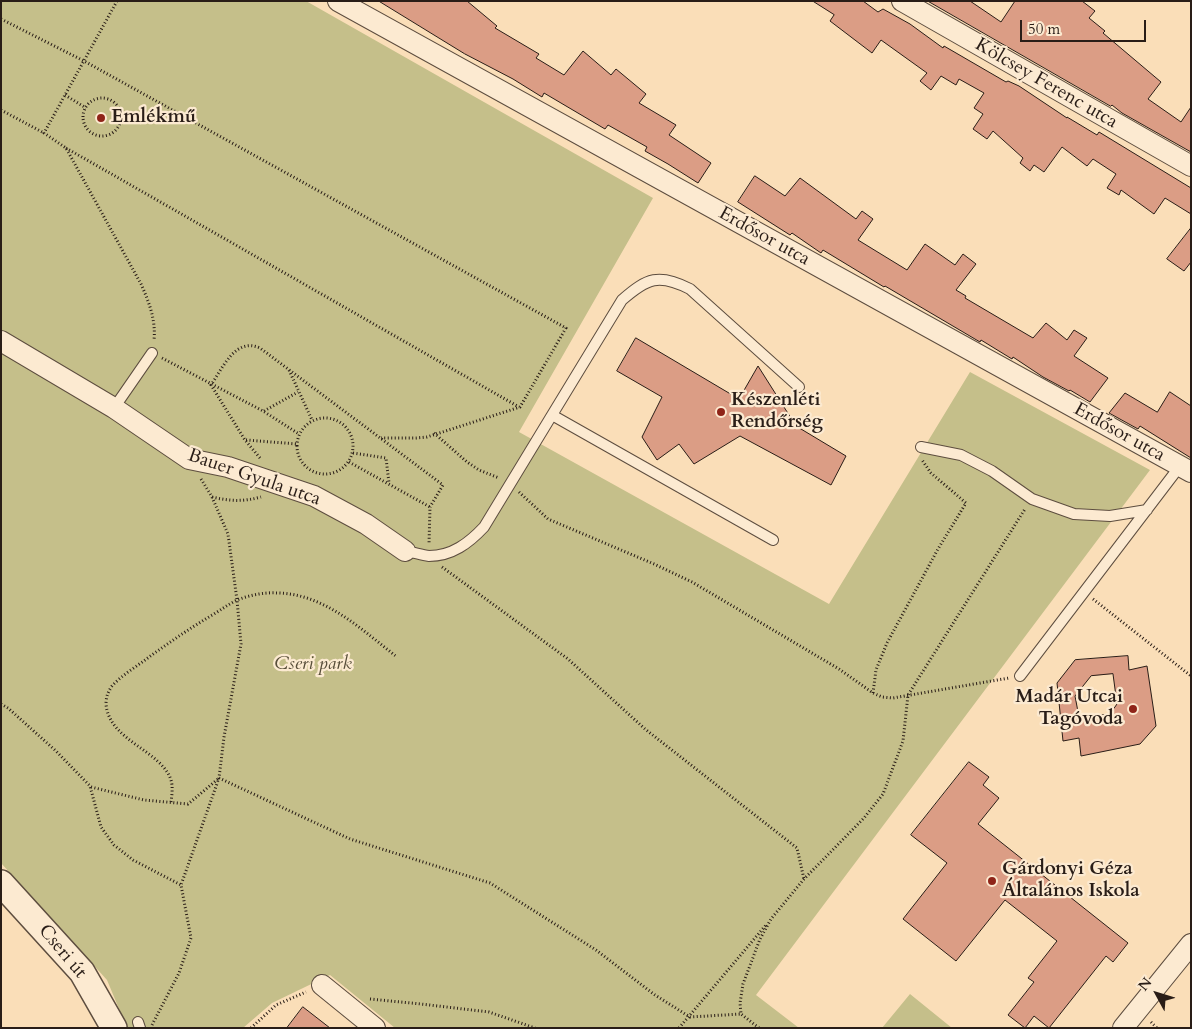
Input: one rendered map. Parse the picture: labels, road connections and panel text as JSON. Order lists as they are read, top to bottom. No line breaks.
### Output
{"streets":{"street":["Kölcsey Ferenc utca","Erdősor utca","Bauer Gyula utca","Cseri út"]},"parks":["Cseri park"],"places":["Emlékmű","Készenléti Rendőrség","Madár Utcai Tagóvoda","Gárdonyi Géza Általános Iskola"],"scale_bar":"50 m","north":"top left"}
